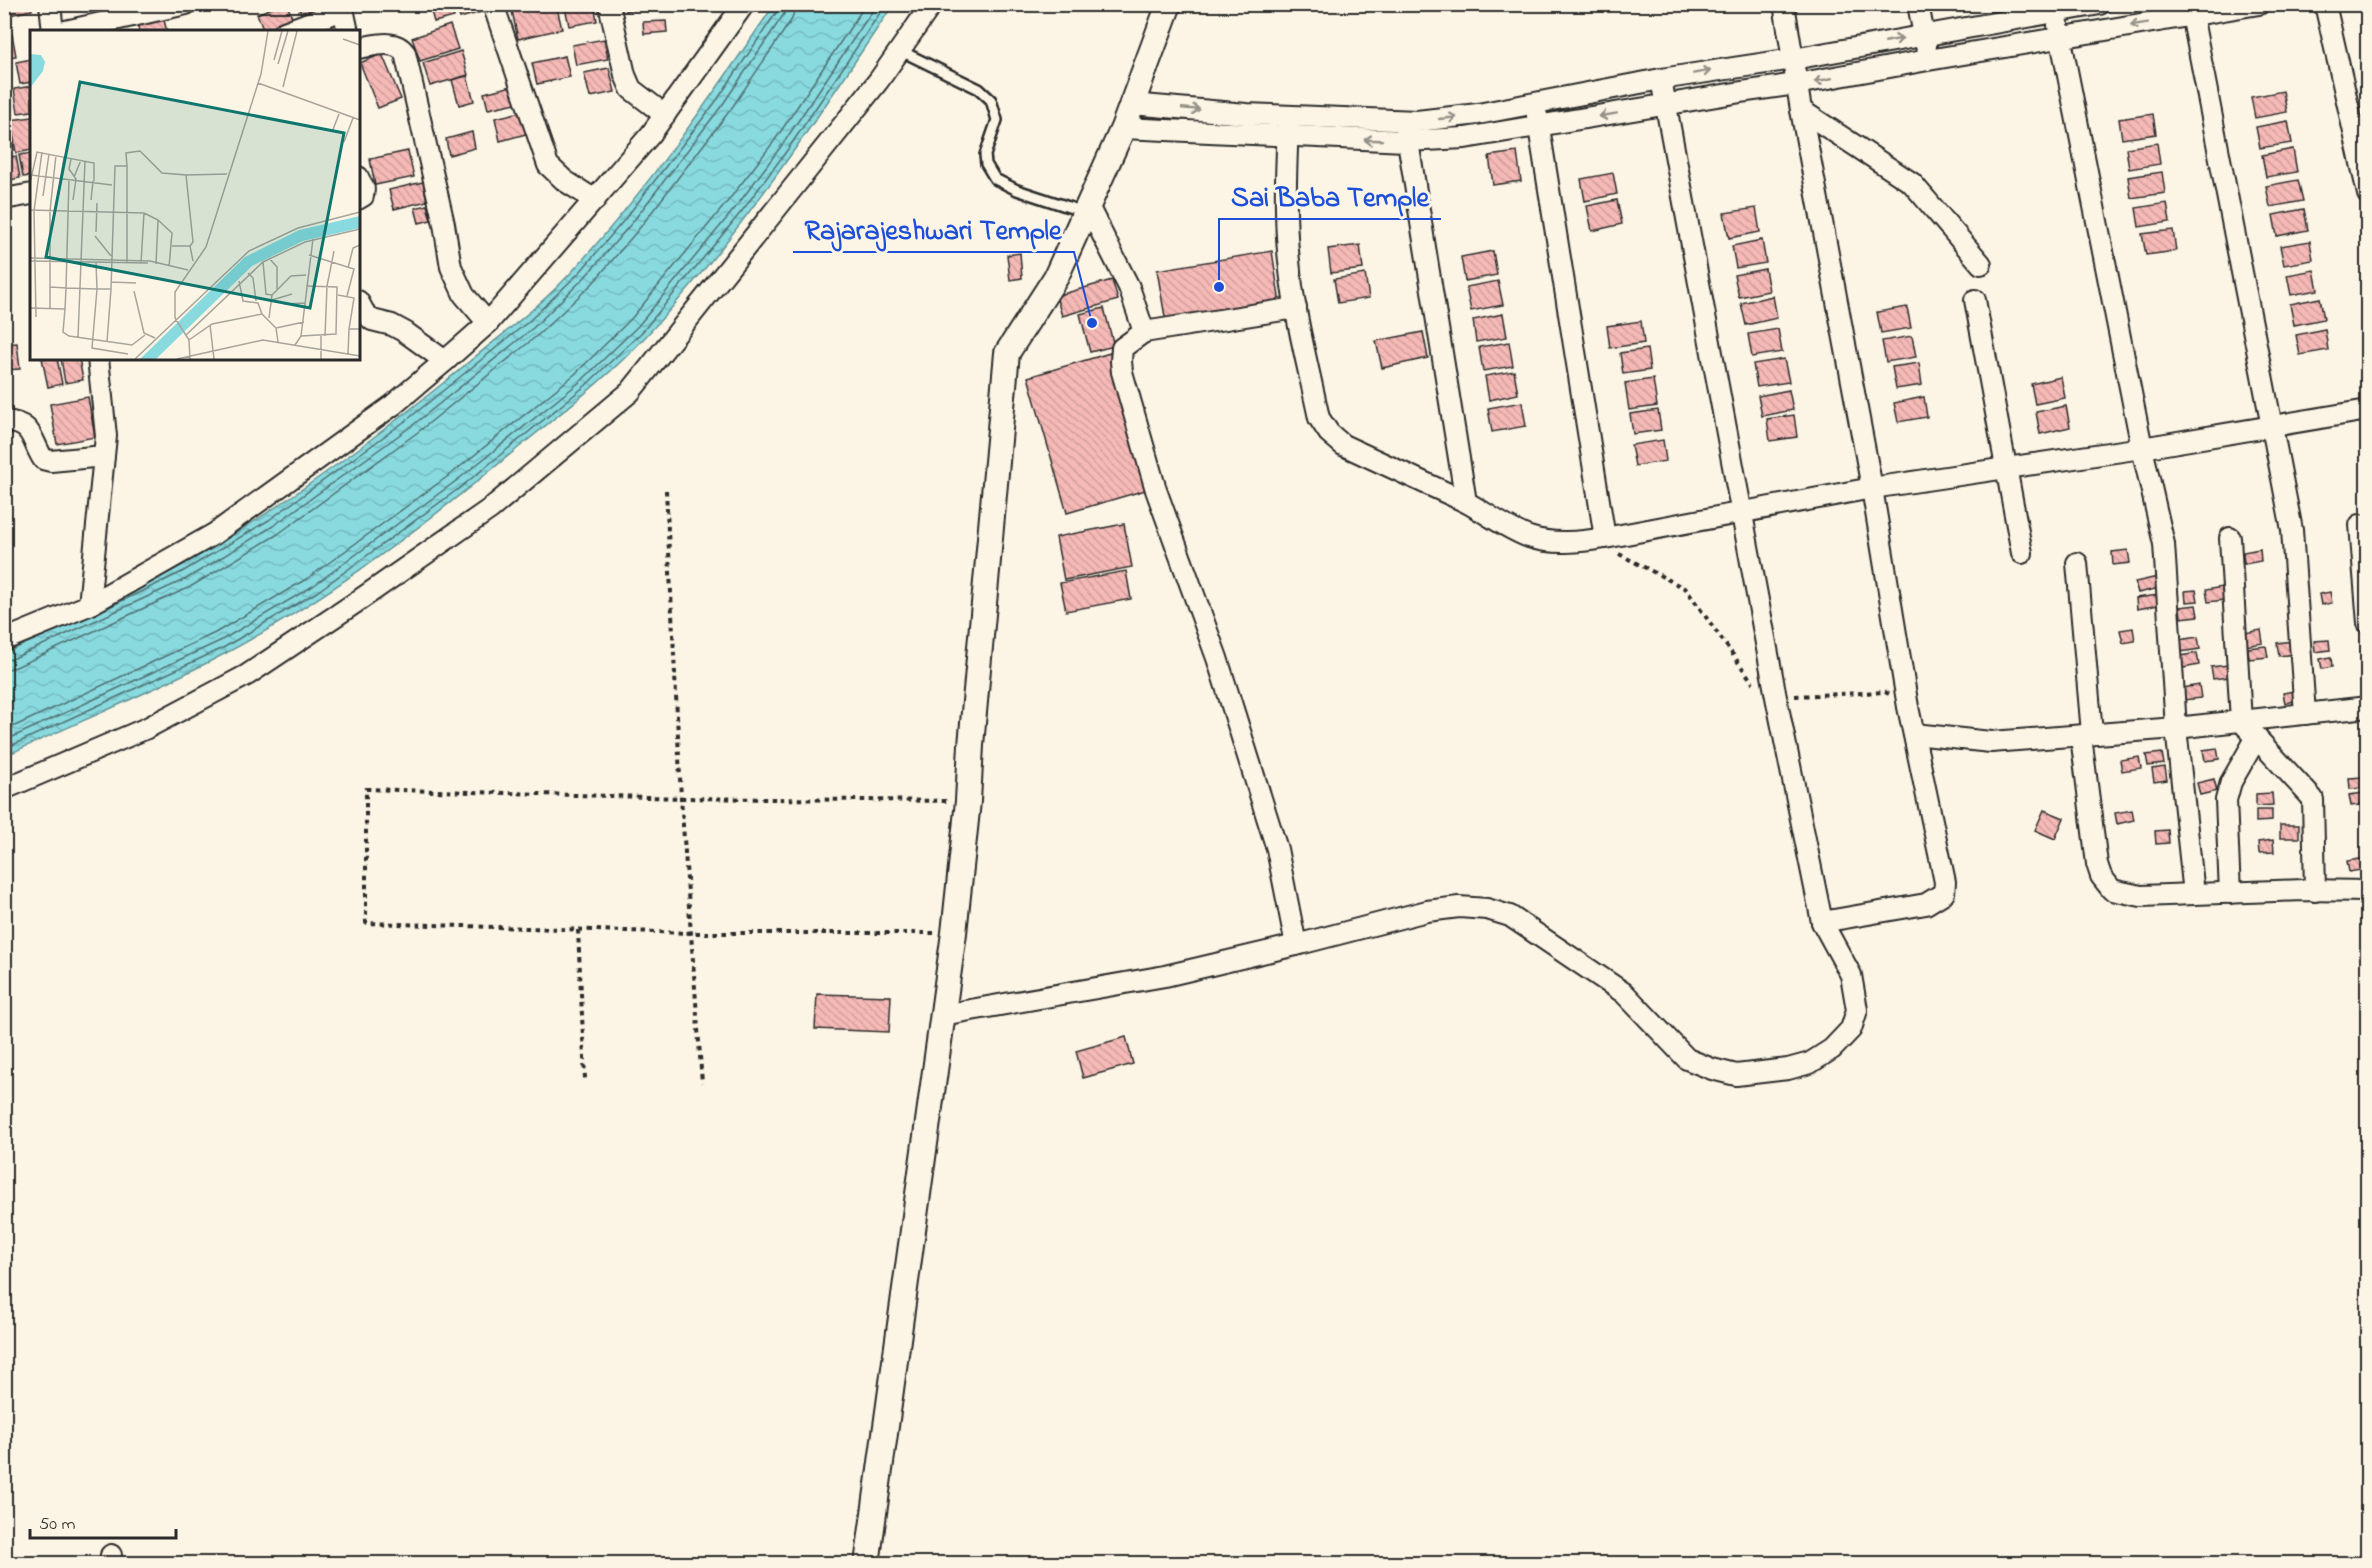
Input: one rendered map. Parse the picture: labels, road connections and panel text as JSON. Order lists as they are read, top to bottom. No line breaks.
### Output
{"places":["Sai Baba Temple","Rajarajeshwari Temple"],"scale_bar":"50 m"}
